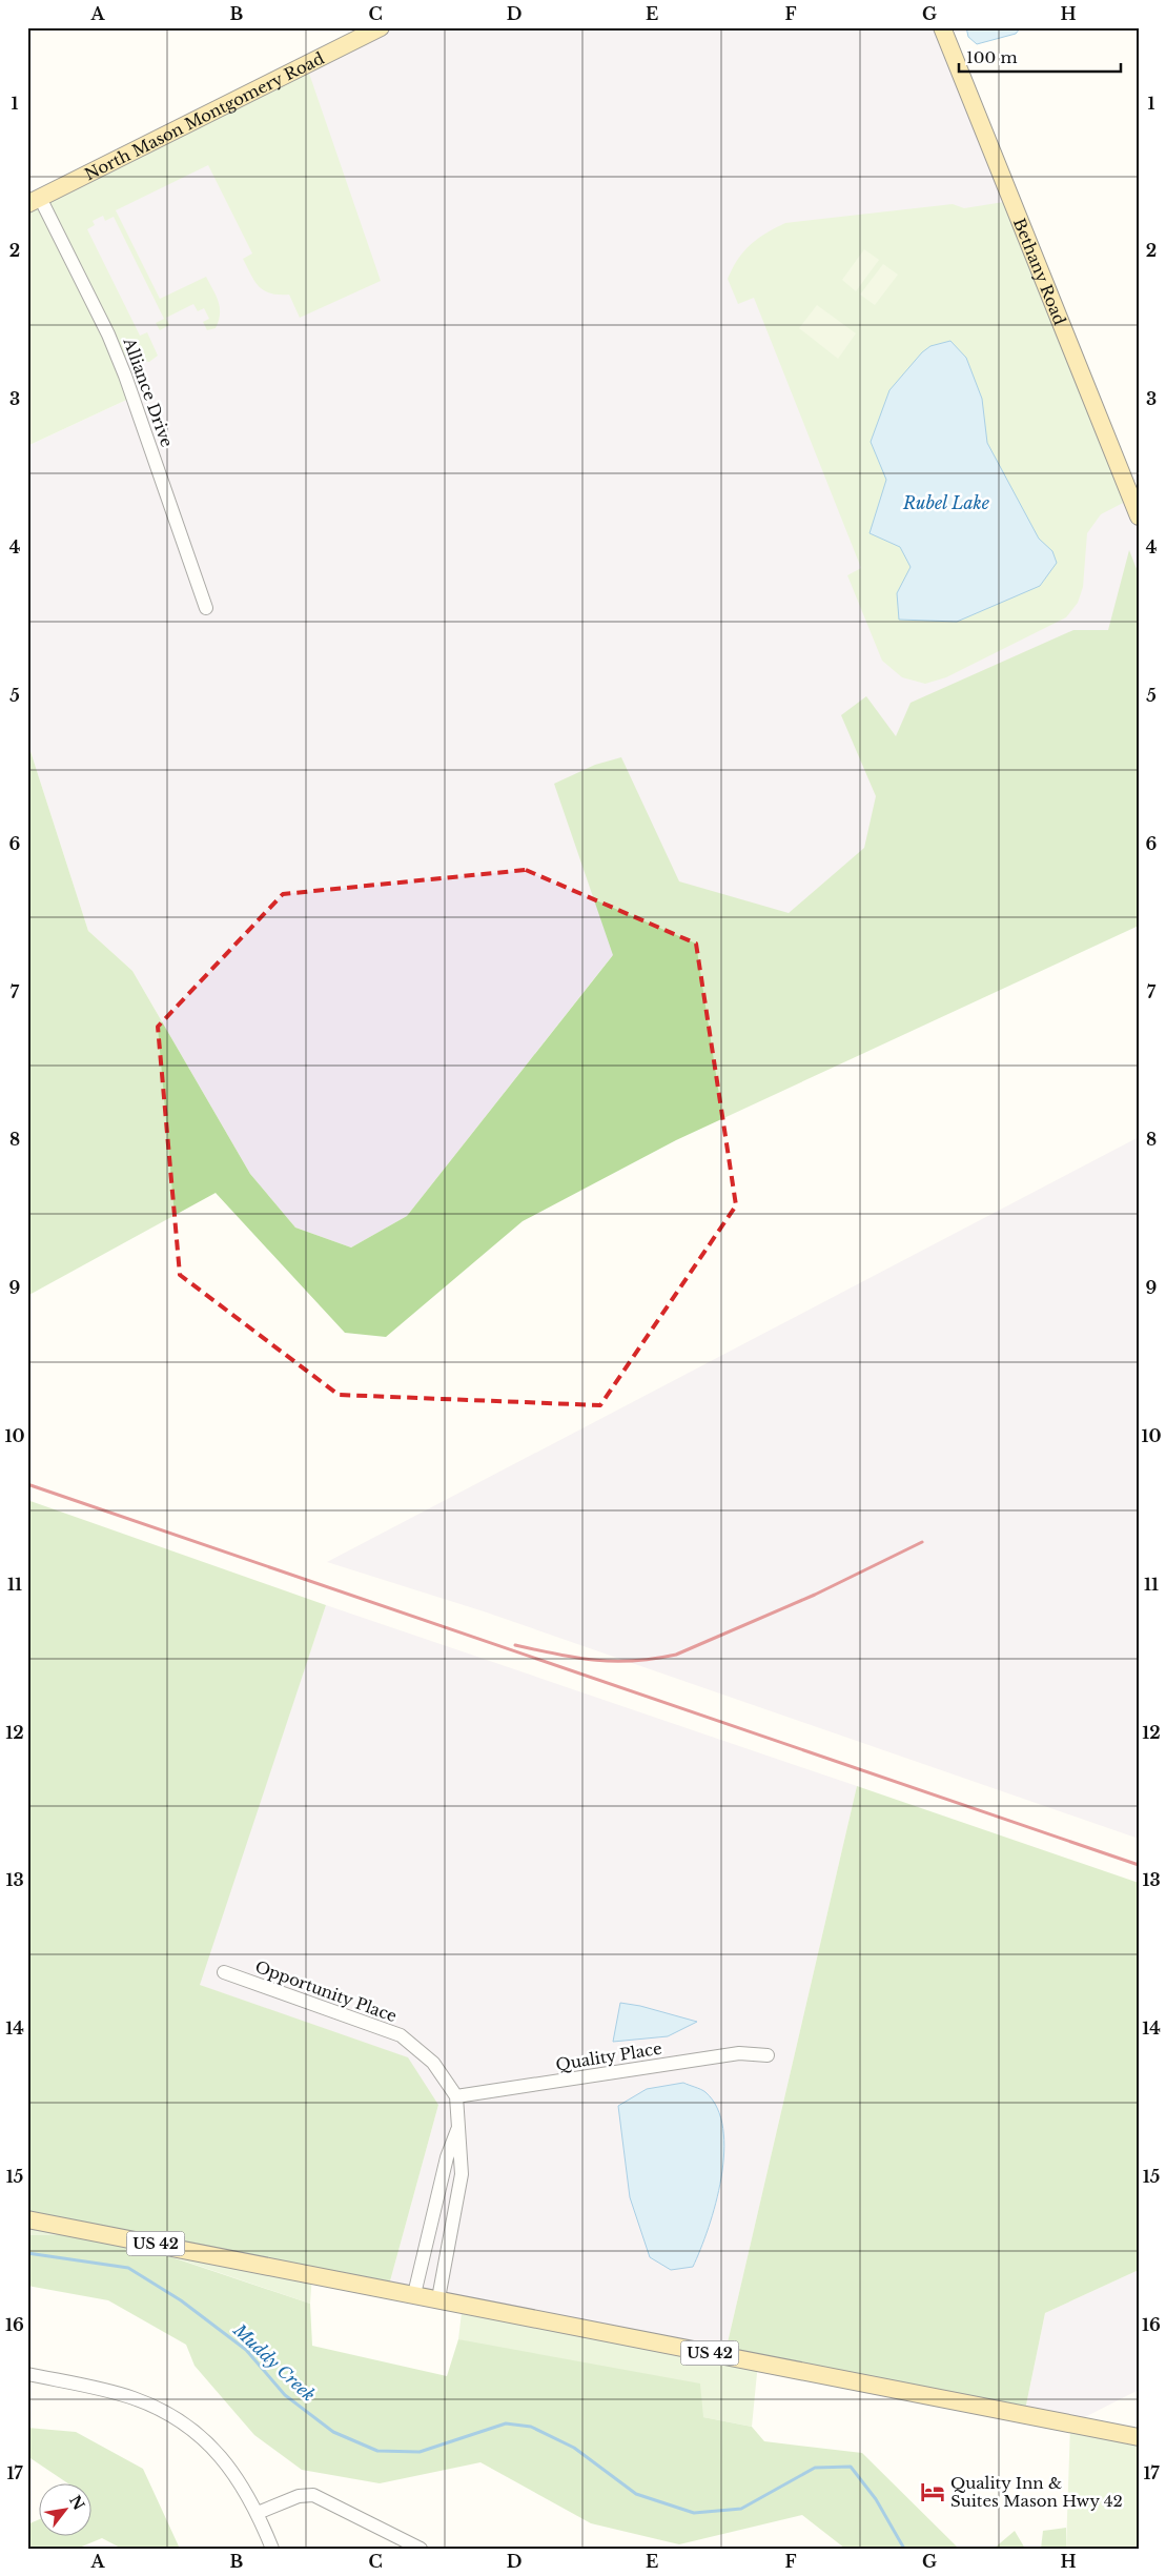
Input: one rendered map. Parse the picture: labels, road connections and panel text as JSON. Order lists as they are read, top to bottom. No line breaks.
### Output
{"streets":{"main road":["North Mason Montgomery Road","Bethany Road","US 42"],"street":["Alliance Drive","Opportunity Place","Quality Place"]},"crossings":[["North Mason Montgomery Road","Alliance Drive"],["Opportunity Place","Quality Place"]],"water":["Rubel Lake","Muddy Creek"],"places":{"hotel":["Quality Inn & Suites Mason Hwy 42"]},"scale_bar":"100 m","north":"top right","grid":{"columns":["A","B","C","D","E","F","G","H"],"rows":["1","2","3","4","5","6","7","8","9","10","11","12","13","14","15","16","17"]}}
